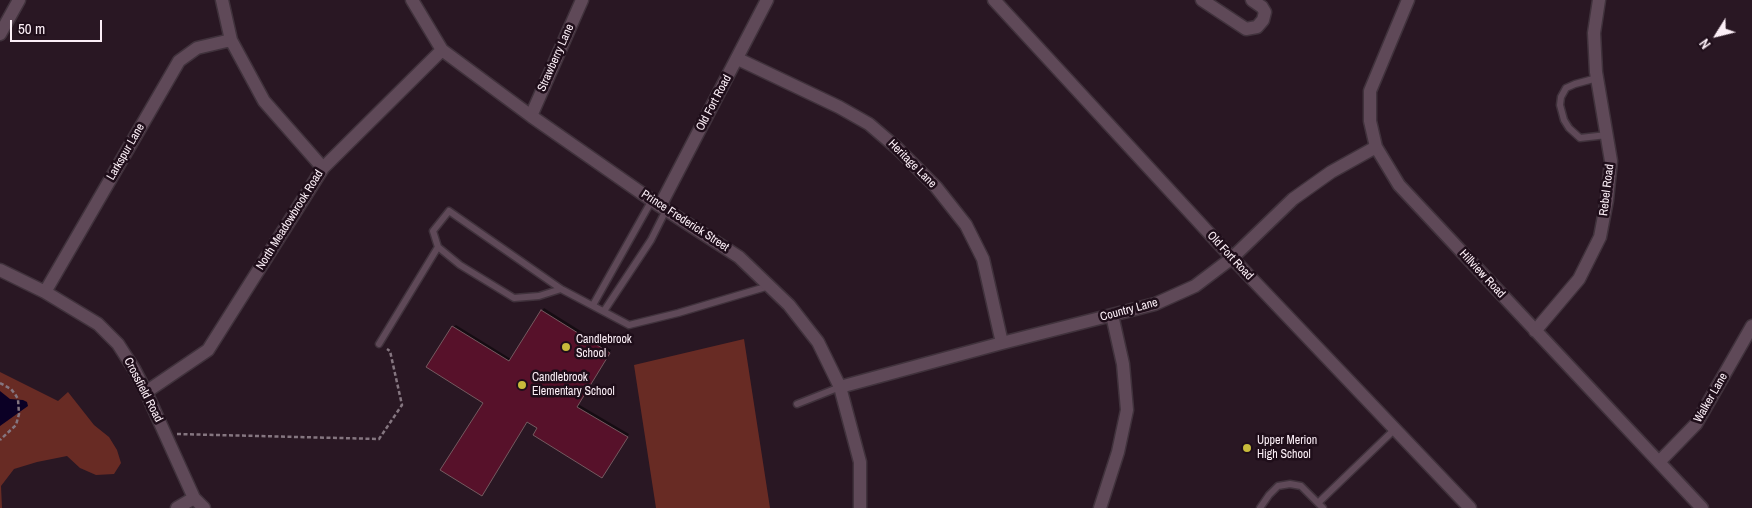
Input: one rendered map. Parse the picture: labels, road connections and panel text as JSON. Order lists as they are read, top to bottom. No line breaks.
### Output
{"streets":{"street":["Strawberry Lane","Old Fort Road","Larkspur Lane","Heritage Lane","Rebel Road","North Meadowbrook Road","Prince Frederick Street","Hillview Road","Country Lane","Crossfield Road","Walker Lane"]},"crossings":[["Strawberry Lane","Prince Frederick Street"],["Old Fort Road","Heritage Lane"],["Old Fort Road","Prince Frederick Street"],["Old Fort Road","Country Lane"],["Larkspur Lane","Crossfield Road"],["Heritage Lane","Country Lane"],["Rebel Road","Hillview Road"],["North Meadowbrook Road","Prince Frederick Street"],["North Meadowbrook Road","Crossfield Road"],["Prince Frederick Street","Country Lane"],["Hillview Road","Country Lane"],["Hillview Road","Walker Lane"]],"places":["Candlebrook School","Candlebrook Elementary School","Upper Merion High School"],"scale_bar":"50 m","north":"bottom left"}
